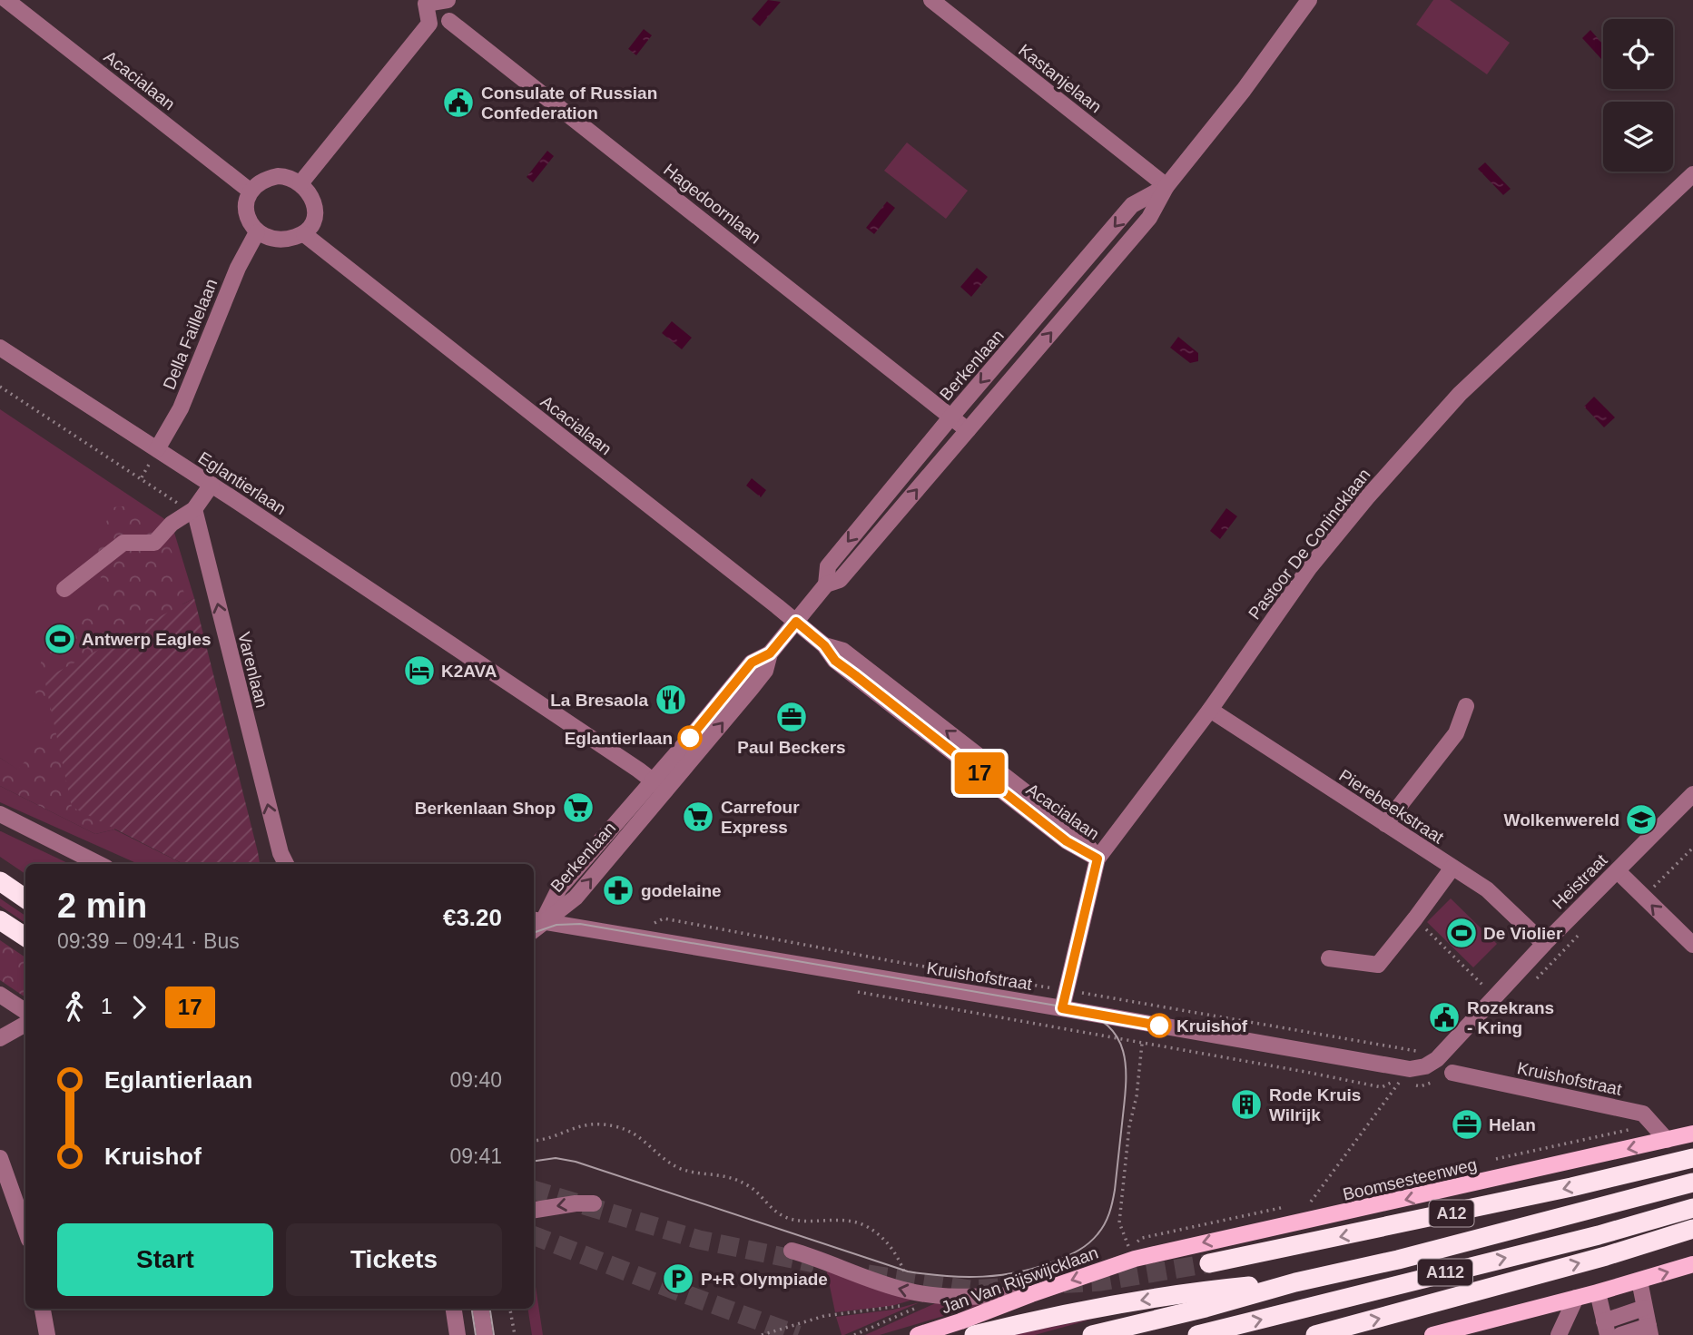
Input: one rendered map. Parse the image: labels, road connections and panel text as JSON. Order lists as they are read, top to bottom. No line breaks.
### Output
{"streets":{"highway":["A12","A112"],"main road":["Boomsesteenweg","Jan Van Rijswijcklaan"],"street":["Kastanjelaan","Acacialaan","Hagedoornlaan","Della Faillelaan","Berkenlaan","Eglantierlaan","Pastoor De Conincklaan","Varenlaan","Pierebeekstraat","Heistraat","Kruishofstraat"]},"crossings":[["Kastanjelaan","Berkenlaan"],["Acacialaan","Della Faillelaan"],["Acacialaan","Berkenlaan"],["Acacialaan","Pastoor De Conincklaan"],["Hagedoornlaan","Berkenlaan"],["Della Faillelaan","Eglantierlaan"],["Berkenlaan","Eglantierlaan"],["Berkenlaan","Kruishofstraat"],["Pastoor De Conincklaan","Pierebeekstraat"],["Pastoor De Conincklaan","Kruishofstraat"],["Pierebeekstraat","Heistraat"],["Heistraat","Kruishofstraat"],["Kruishofstraat","Boomsesteenweg"],["Boomsesteenweg","Jan Van Rijswijcklaan"]],"one_way":["Varenlaan","Jan Van Rijswijcklaan"],"places":{"public building":["Consulate of Russian Confederation","Rozekrans - Kring"],"sports":["Antwerp Eagles","De Violier"],"hotel":["K2AVA"],"restaurant":["La Bresaola"],"office":["Paul Beckers","Helan"],"other":["Eglantierlaan","Kruishof"],"supermarket":["Berkenlaan Shop","Carrefour Express"],"school or university":["Wolkenwereld"],"pharmacy":["godelaine"],"building":["Rode Kruis Wilrijk"],"parking":["P+R Olympiade"]},"lines":["bus line 17"],"page":{"on_map":"17","heading":["2 min","09:39 – 09:41 · Bus","€3.20"],"legs":["1","17"],"list":[{"name":"Eglantierlaan","value":"09:40"},{"name":"Kruishof","value":"09:41"}],"buttons":["Start","Tickets"]}}
